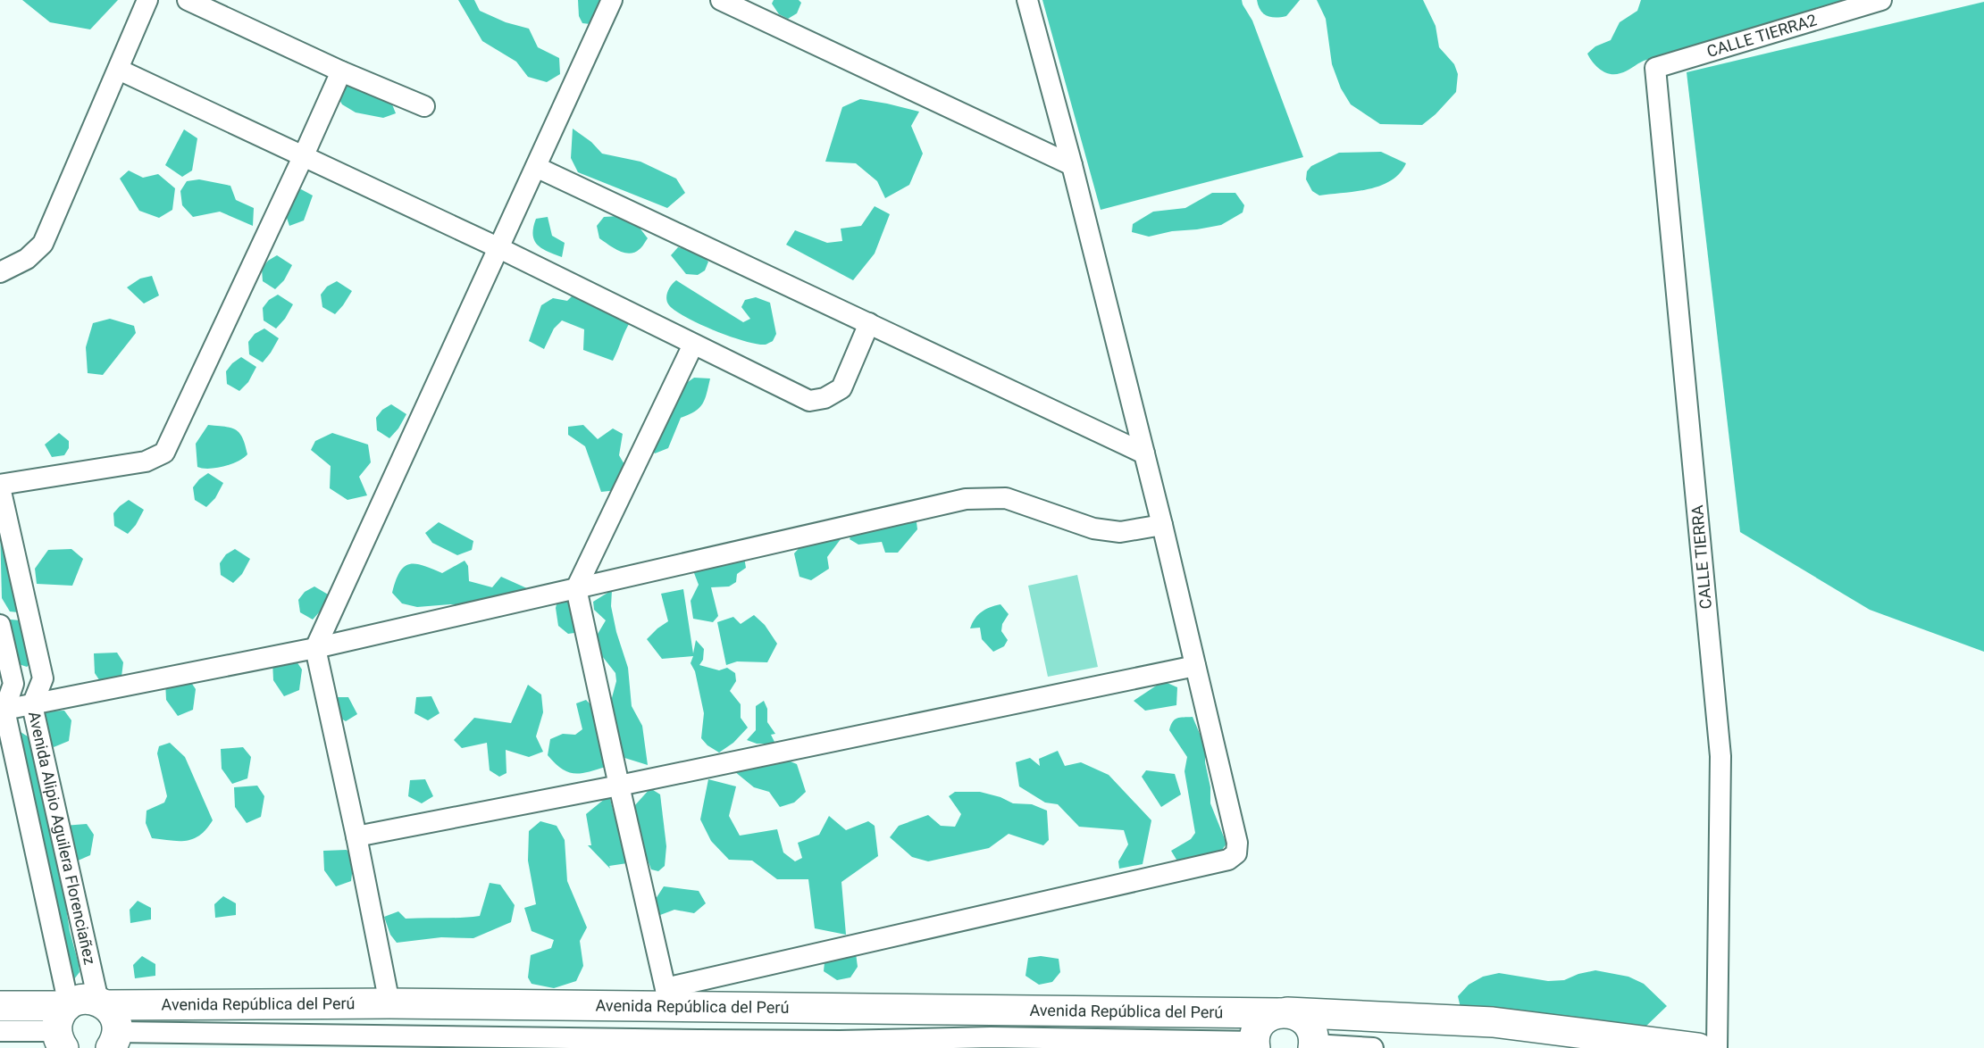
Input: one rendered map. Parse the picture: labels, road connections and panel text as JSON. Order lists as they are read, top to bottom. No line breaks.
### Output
{"streets":{"highway":["Avenida República del Perú"],"street":["CALLE TIERRA2","CALLE TIERRA","Avenida Alipio Aguilera Florenciañez"]},"crossings":[["CALLE TIERRA2","CALLE TIERRA"],["Avenida Alipio Aguilera Florenciañez","Avenida República del Perú"]]}
